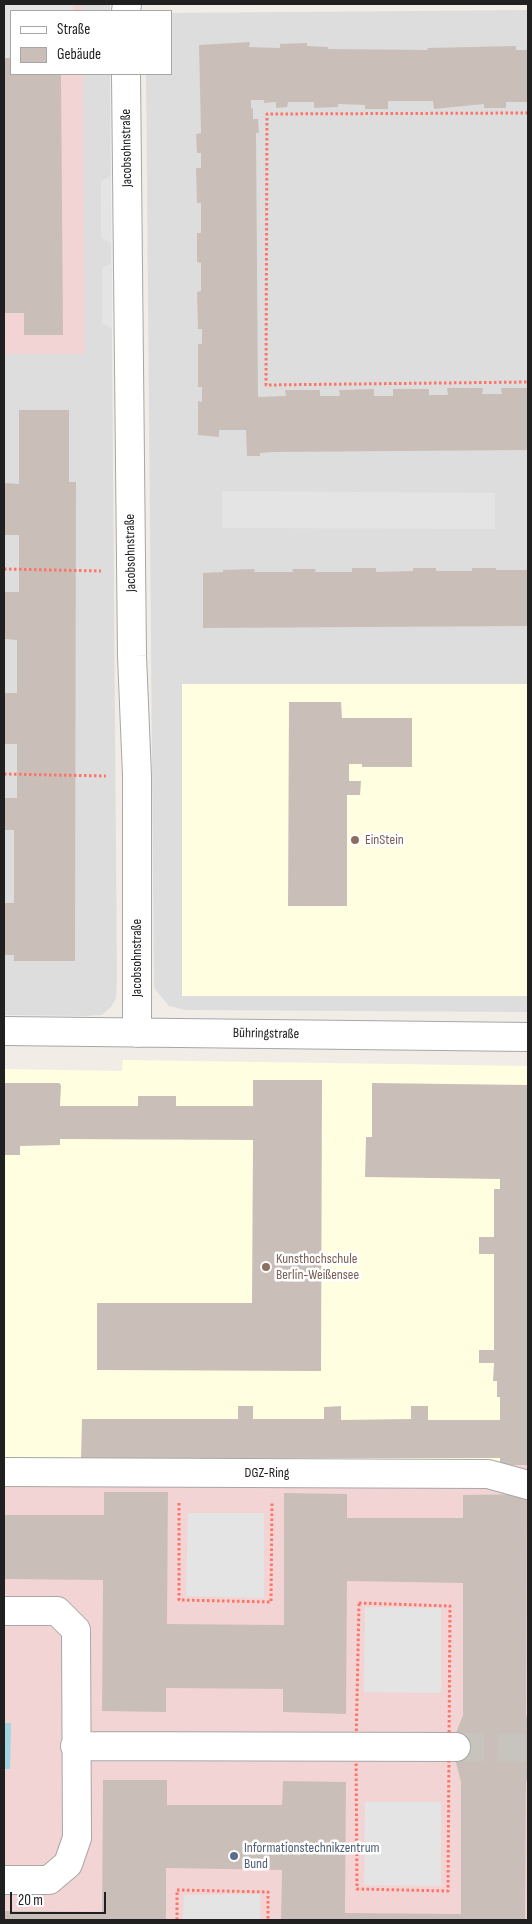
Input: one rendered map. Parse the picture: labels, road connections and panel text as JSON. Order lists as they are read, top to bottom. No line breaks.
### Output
{"streets":{"street":["Jacobsohnstraße","Bühringstraße","DGZ-Ring"]},"crossings":[["Jacobsohnstraße","Bühringstraße"]],"places":["EinStein","Kunsthochschule Berlin-Weißensee","Informationstechnikzentrum Bund"],"legend":["Straße","Gebäude"],"scale_bar":"20 m"}
